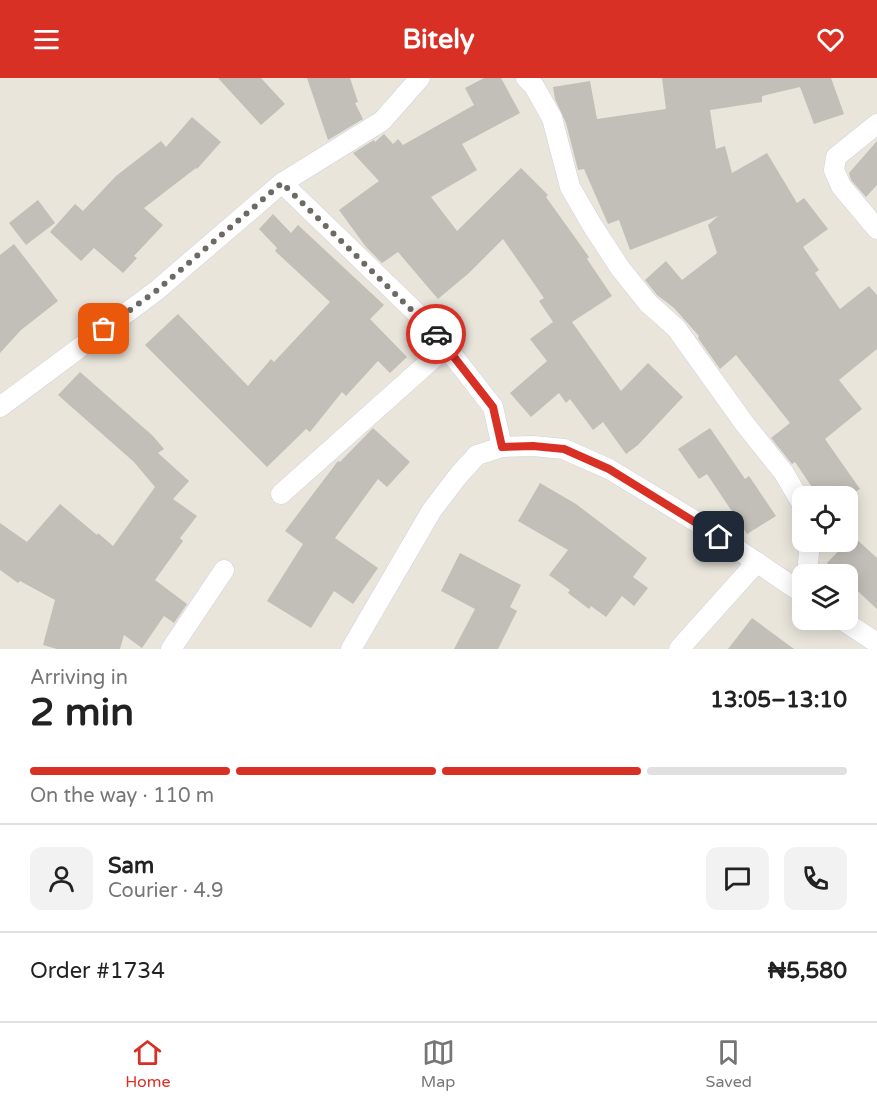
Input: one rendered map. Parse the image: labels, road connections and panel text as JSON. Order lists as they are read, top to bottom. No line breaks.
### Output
{"page":{"header":"Bitely","heading":["2 min","Arriving in","13:05–13:10"],"panel":["Sam","Courier · 4.9","Order #1734","₦5,580"],"bar":"On the way · 110 m","tabs":["Home","Map","Saved"]}}
